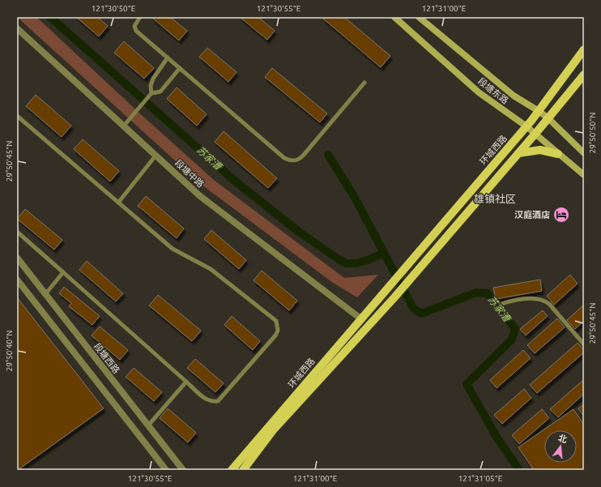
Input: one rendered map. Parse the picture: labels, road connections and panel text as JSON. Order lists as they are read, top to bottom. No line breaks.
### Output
{"streets":{"main road":["段塘东路","环城西路"],"street":["段塘中路","段塘西路"]},"crossings":[["段塘东路","环城西路"],["环城西路","段塘中路"]],"districts":["雄镇社区"],"water":["苏家漕"],"places":{"hotel":["汉庭酒店"]},"north":"top","coordinates":["121°30'50\"E","121°30'55\"E","121°31'00\"E","29°50'50\"N","29°50'45\"N","29°50'40\"N","121°31'05\"E"]}
